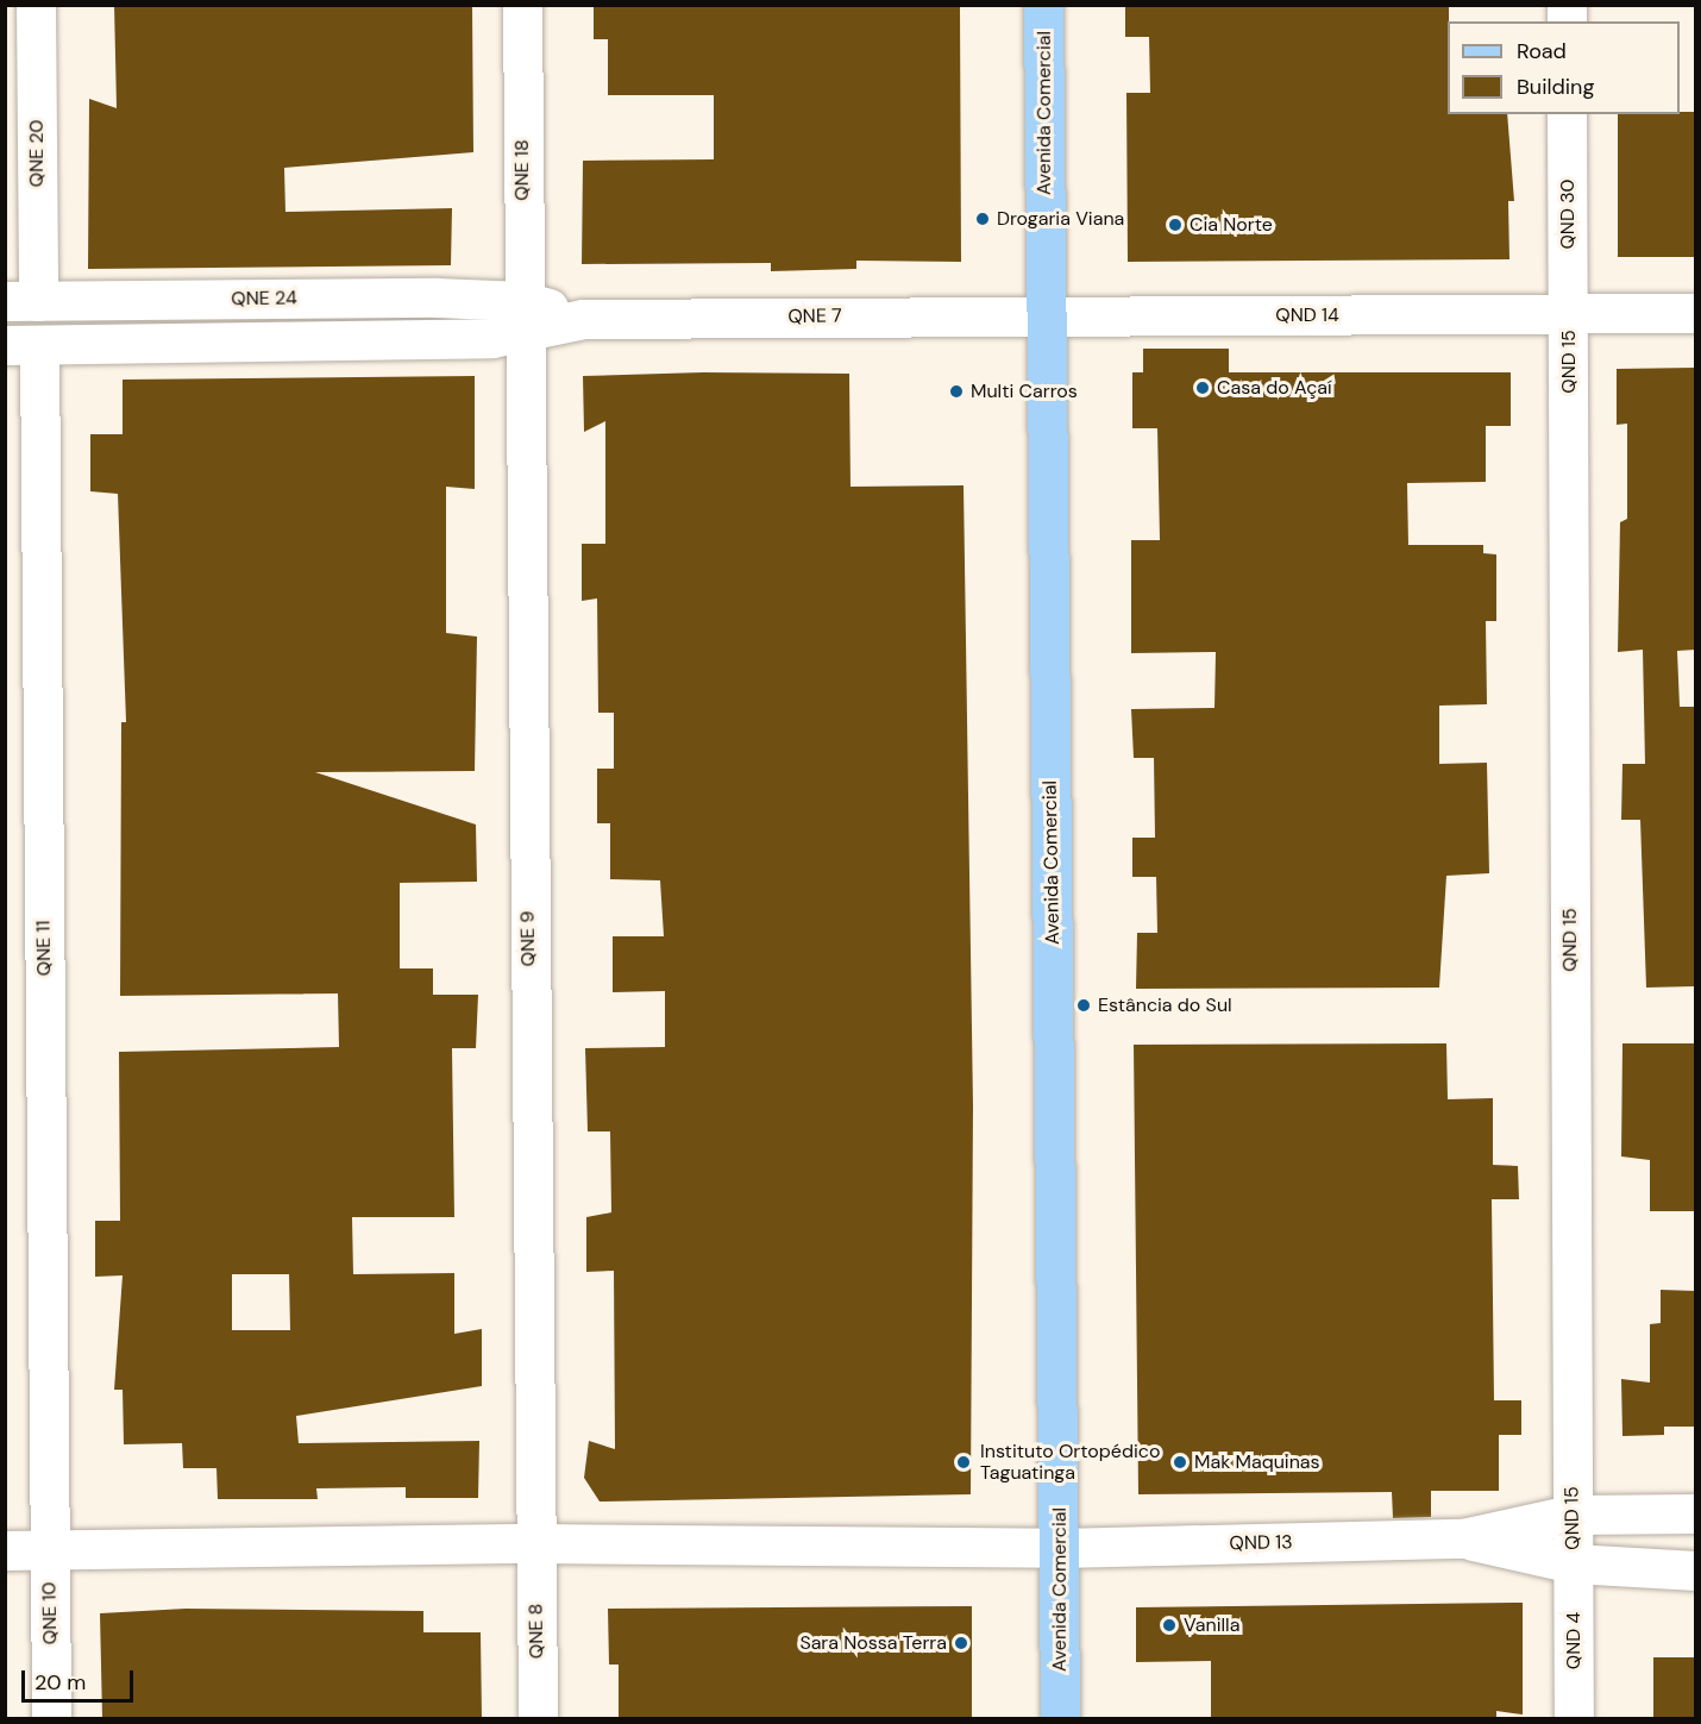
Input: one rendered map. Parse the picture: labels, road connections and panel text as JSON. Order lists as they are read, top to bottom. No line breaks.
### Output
{"streets":{"main road":["Avenida Comercial"],"street":["QNE 20","QNE 18","QND 30","QNE 24","QND 14","QNE 7","QND 15","QNE 9","QNE 11","QND 13","QNE 10","QNE 8","QND 4"]},"crossings":[["Avenida Comercial","QND 14"],["Avenida Comercial","QNE 7"],["Avenida Comercial","QND 13"],["QNE 20","QNE 24"],["QNE 18","QNE 24"],["QNE 18","QNE 7"],["QNE 18","QNE 9"],["QND 30","QND 14"],["QND 30","QND 15"],["QNE 24","QNE 7"],["QNE 24","QNE 9"],["QND 14","QNE 7"],["QND 14","QND 15"],["QNE 7","QNE 9"],["QND 15","QND 13"],["QND 15","QND 4"],["QNE 9","QND 13"],["QNE 9","QNE 8"],["QNE 11","QND 13"],["QNE 11","QNE 10"],["QND 13","QNE 10"],["QND 13","QNE 8"],["QND 13","QND 4"]],"places":["Drogaria Viana","Cia Norte","Casa do Açaí","Multi Carros","Estância do Sul","Instituto Ortopédico Taguatinga","Mak Maquinas","Vanilla","Sara Nossa Terra"],"legend":["Road","Building"],"scale_bar":"20 m"}
